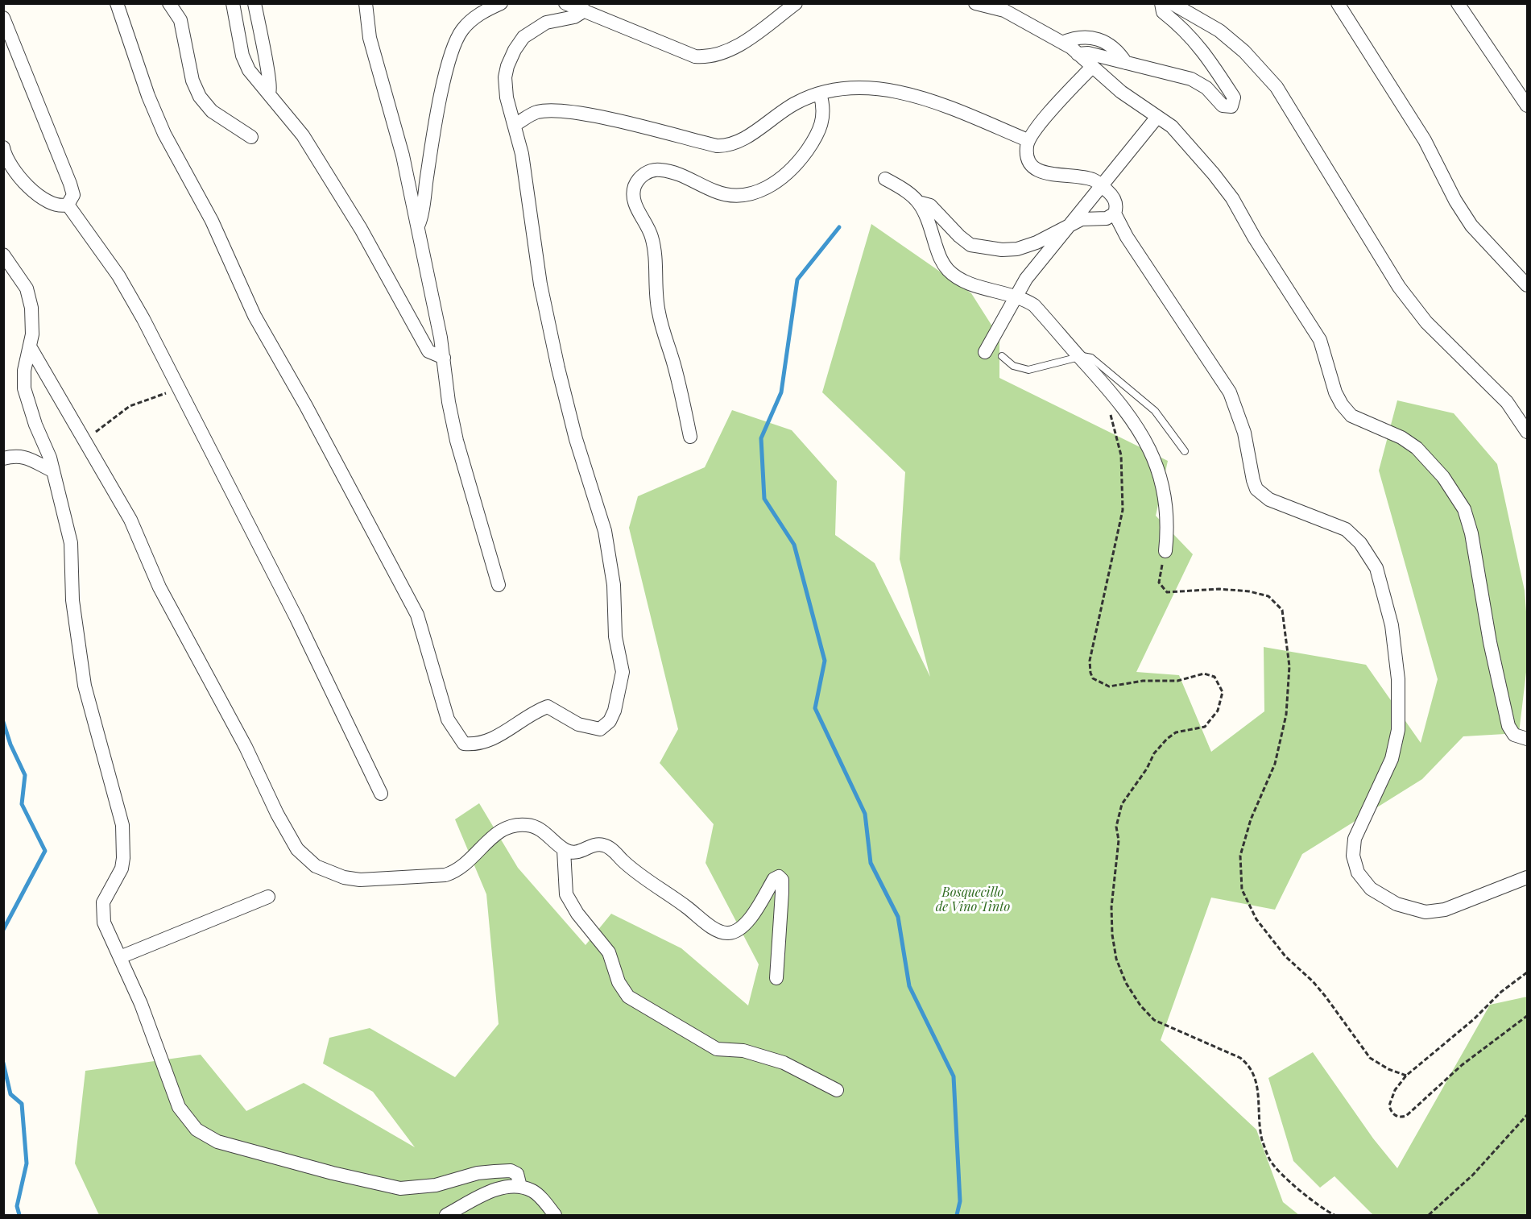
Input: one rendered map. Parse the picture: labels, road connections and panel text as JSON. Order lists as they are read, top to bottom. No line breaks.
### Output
{"parks":["Bosquecillo de Vino Tinto"]}
